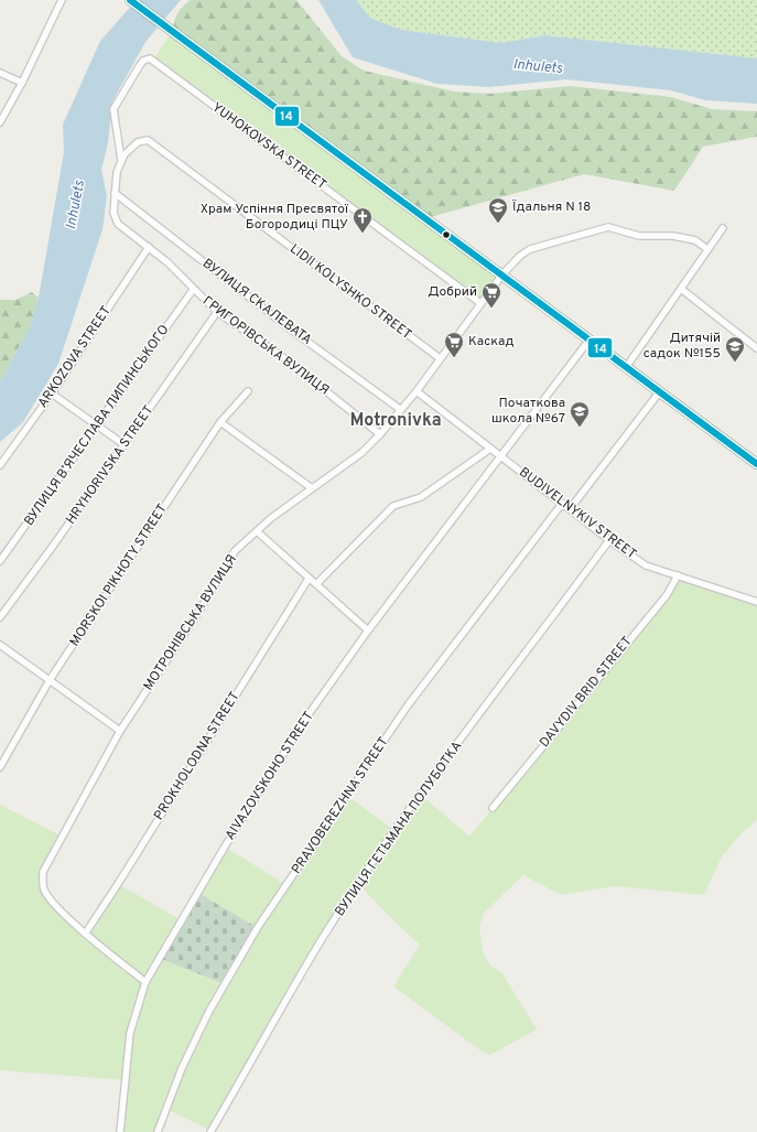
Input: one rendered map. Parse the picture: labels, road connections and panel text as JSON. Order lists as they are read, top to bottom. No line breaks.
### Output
{"streets":{"street":["YUHOKOVSKA STREET","LIDII KOLYSHKO STREET","ВУЛИЦЯ СКАЛЕВАТА","ГРИГОРІВСЬКА ВУЛИЦЯ","ARKOZOVA STREET","ВУЛИЦЯ В’ЯЧЕСЛАВА ЛИПИНСЬКОГО","HRYHORIVSKA STREET","BUDIVELNYKIV STREET","MORSKOI PIKHOTY STREET","МОТРОНІВСЬКА ВУЛИЦЯ","DAVYDIV BRID STREET","PROKHOLODNA STREET","AIVAZOVSKOHO STREET","PRAVOBEREZHNA STREET","ВУЛИЦЯ ГЕТЬМАНА ПОЛУБОТКА"]},"crossings":[["YUHOKOVSKA STREET","LIDII KOLYSHKO STREET"],["YUHOKOVSKA STREET","МОТРОНІВСЬКА ВУЛИЦЯ"],["LIDII KOLYSHKO STREET","ВУЛИЦЯ СКАЛЕВАТА"],["LIDII KOLYSHKO STREET","ГРИГОРІВСЬКА ВУЛИЦЯ"],["LIDII KOLYSHKO STREET","МОТРОНІВСЬКА ВУЛИЦЯ"],["ВУЛИЦЯ СКАЛЕВАТА","ГРИГОРІВСЬКА ВУЛИЦЯ"],["ВУЛИЦЯ СКАЛЕВАТА","МОТРОНІВСЬКА ВУЛИЦЯ"],["ГРИГОРІВСЬКА ВУЛИЦЯ","ARKOZOVA STREET"],["ГРИГОРІВСЬКА ВУЛИЦЯ","ВУЛИЦЯ В’ЯЧЕСЛАВА ЛИПИНСЬКОГО"],["ГРИГОРІВСЬКА ВУЛИЦЯ","HRYHORIVSKA STREET"],["ГРИГОРІВСЬКА ВУЛИЦЯ","МОТРОНІВСЬКА ВУЛИЦЯ"],["BUDIVELNYKIV STREET","МОТРОНІВСЬКА ВУЛИЦЯ"],["BUDIVELNYKIV STREET","DAVYDIV BRID STREET"],["BUDIVELNYKIV STREET","AIVAZOVSKOHO STREET"],["BUDIVELNYKIV STREET","PRAVOBEREZHNA STREET"],["BUDIVELNYKIV STREET","ВУЛИЦЯ ГЕТЬМАНА ПОЛУБОТКА"],["МОТРОНІВСЬКА ВУЛИЦЯ","PROKHOLODNA STREET"],["МОТРОНІВСЬКА ВУЛИЦЯ","AIVAZOVSKOHO STREET"]],"districts":["Motronivka"],"water":["Inhulets"],"places":{"school or university":["Їдальня N 18","Дитячій садок №155","Початкова школа №67"],"church":["Храм Успіння Пресвятої Богородиці ПЦУ"],"supermarket":["Добрий","Каскад"]},"lines":["transit line 14"]}
